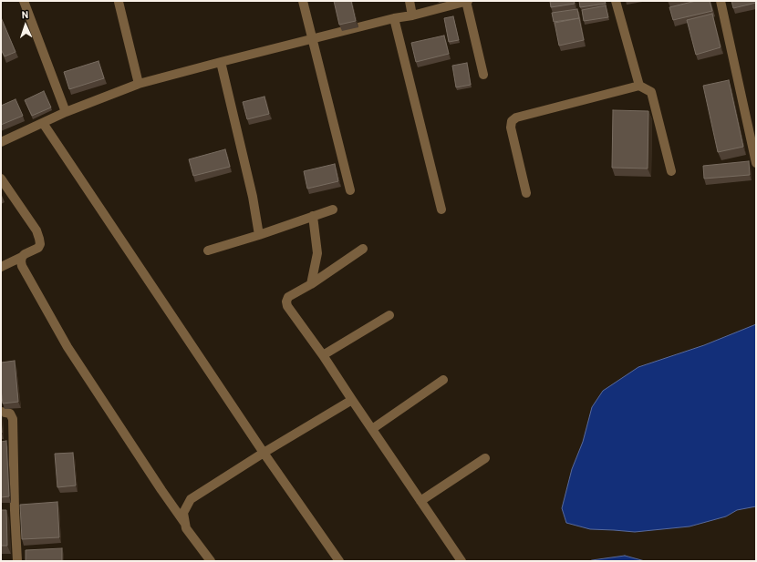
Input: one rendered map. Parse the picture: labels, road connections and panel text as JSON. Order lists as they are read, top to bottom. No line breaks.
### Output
{"north":"top"}
